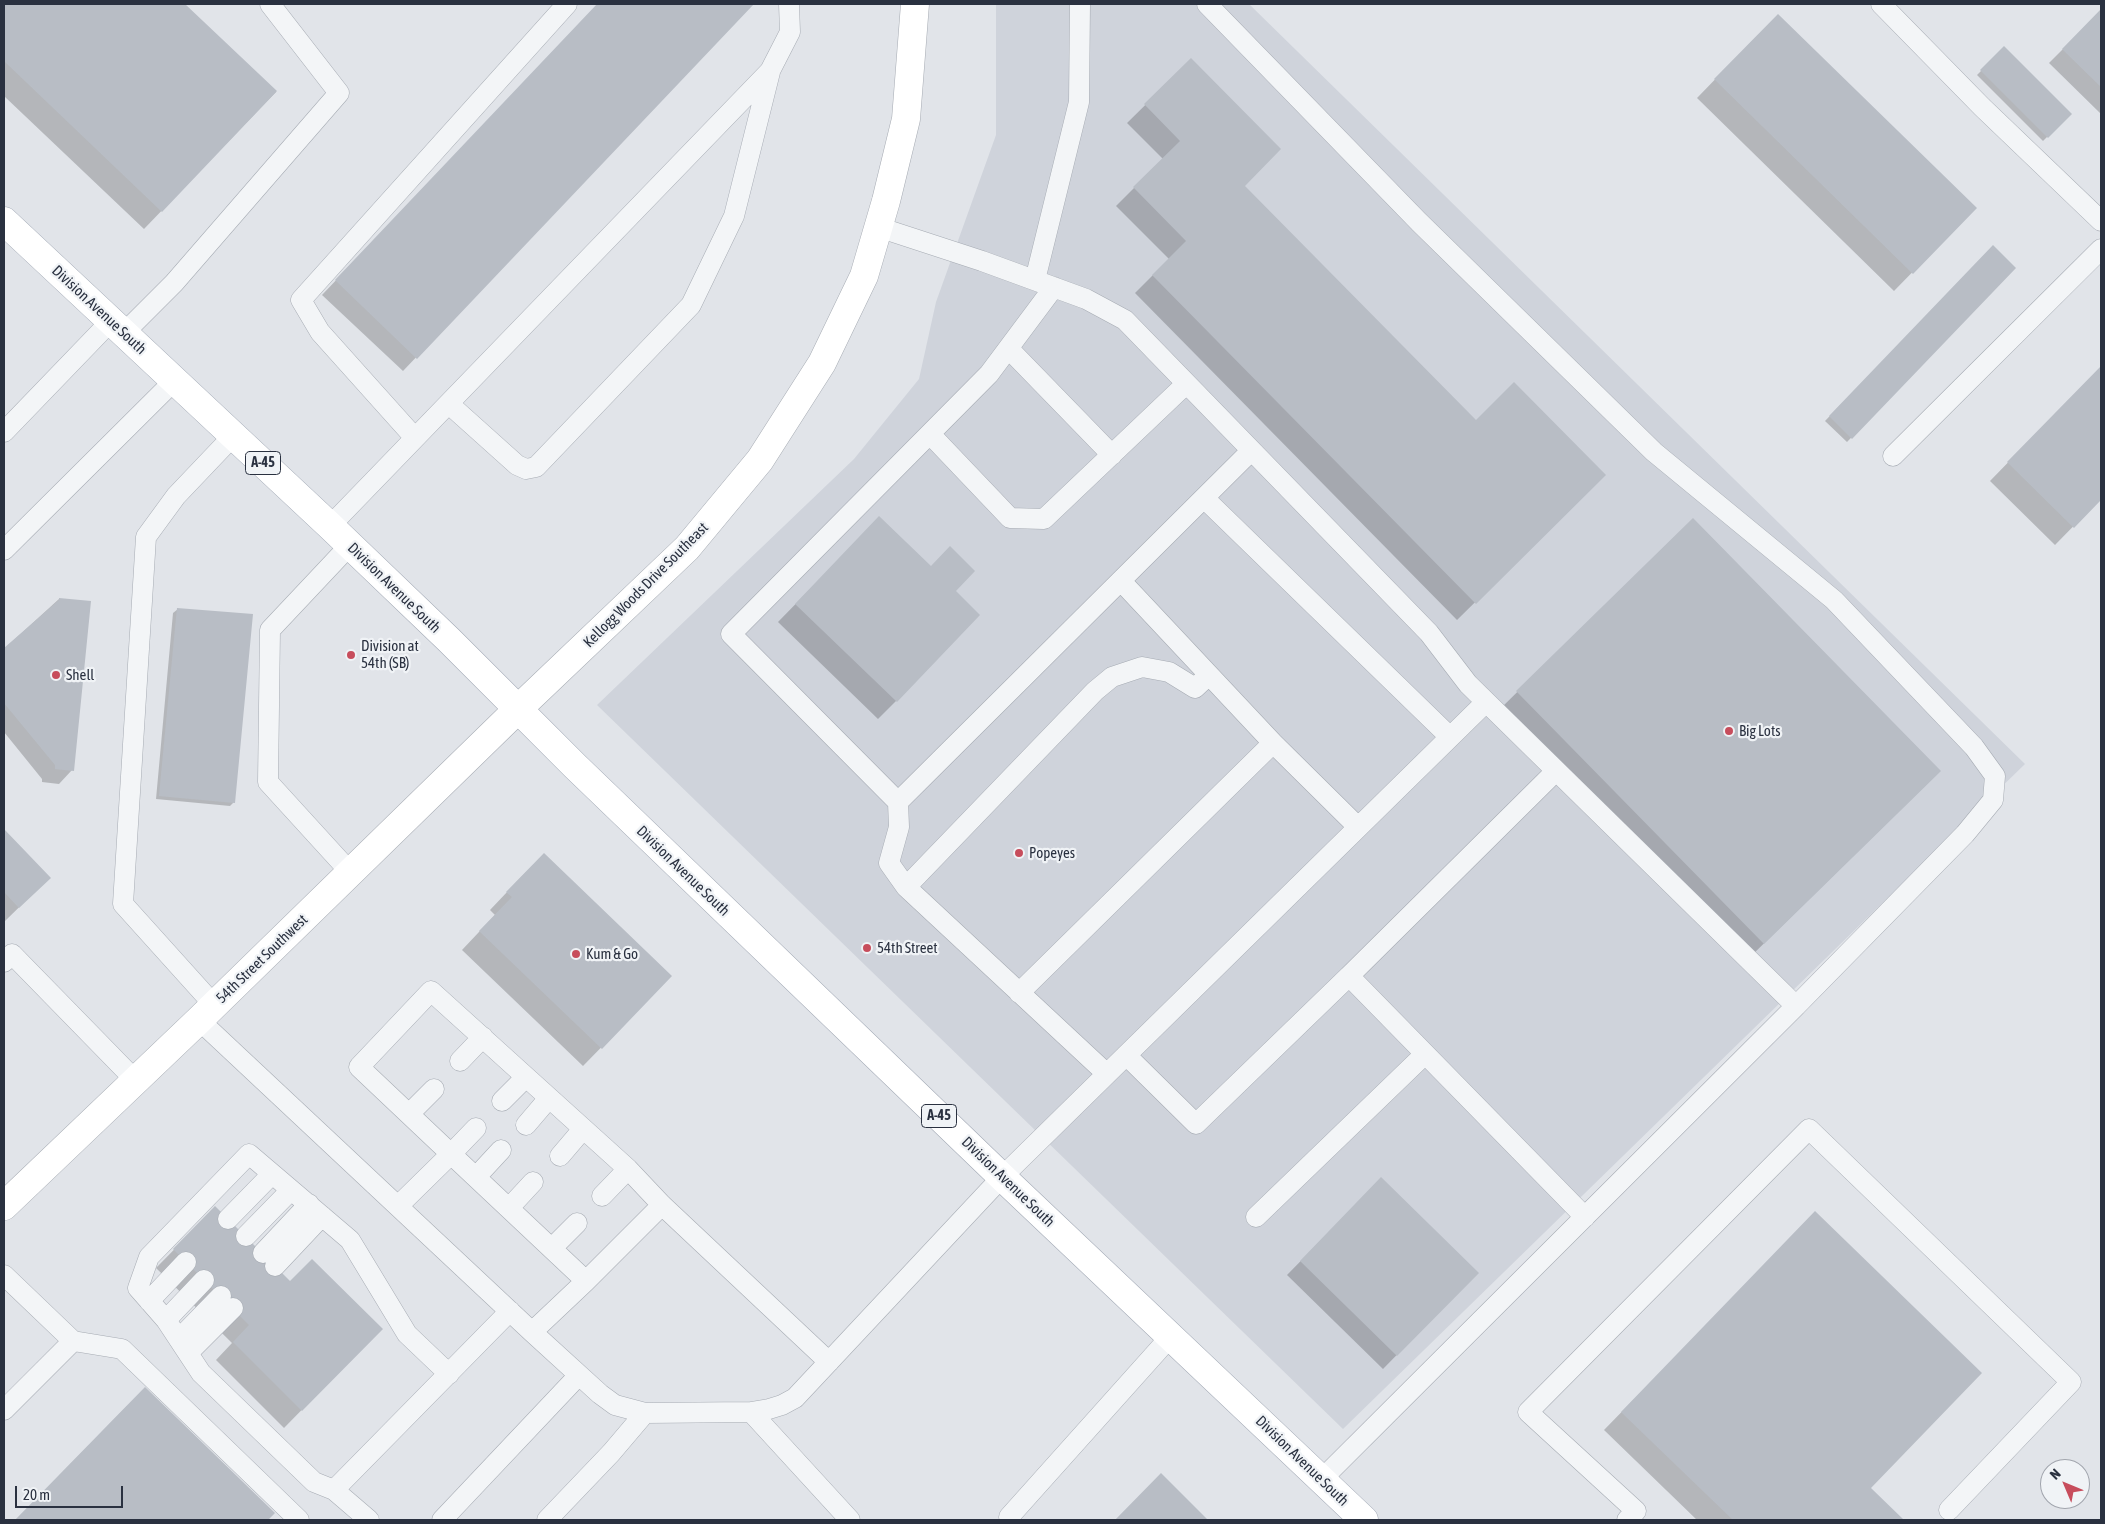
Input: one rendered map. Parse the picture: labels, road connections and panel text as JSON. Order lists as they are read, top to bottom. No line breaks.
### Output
{"streets":{"main road":["Division Avenue South","A-45","Kellogg Woods Drive Southeast","54th Street Southwest"]},"crossings":[["Division Avenue South","Kellogg Woods Drive Southeast"],["Division Avenue South","54th Street Southwest"],["Kellogg Woods Drive Southeast","54th Street Southwest"]],"places":["Division at 54th (SB)","Shell","Big Lots","Popeyes","54th Street","Kum & Go"],"scale_bar":"20 m","north":"top left"}
